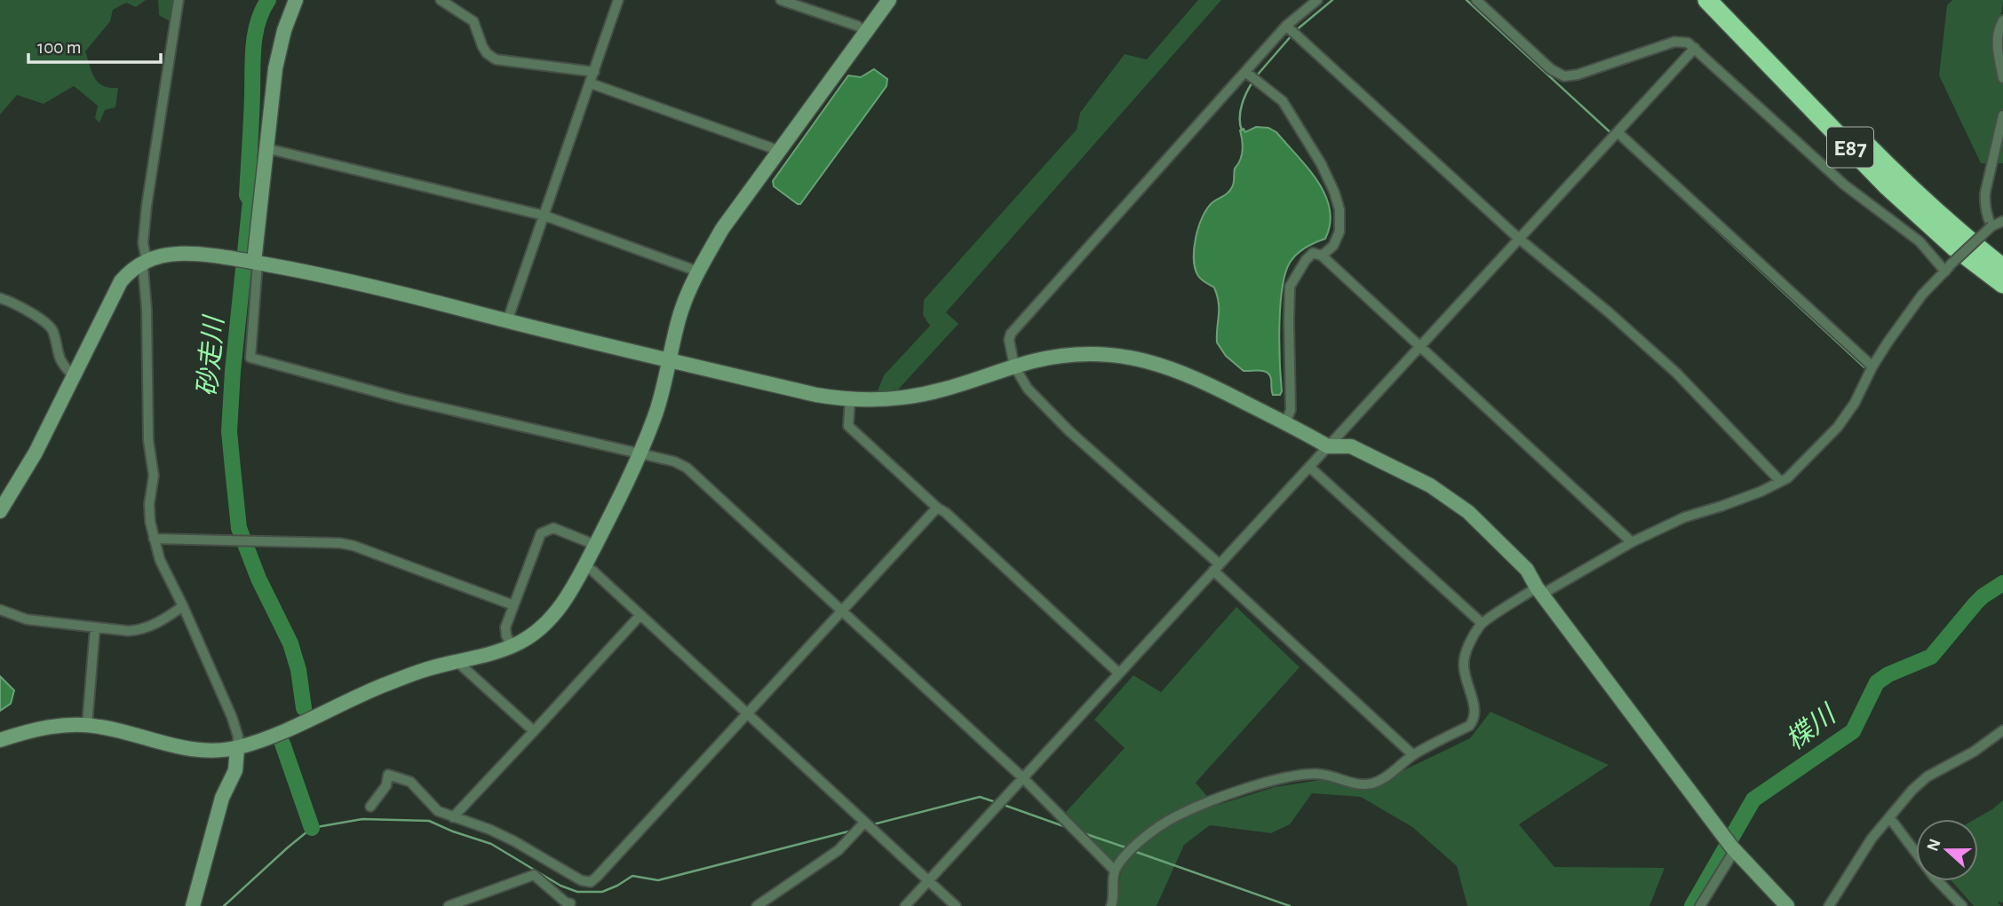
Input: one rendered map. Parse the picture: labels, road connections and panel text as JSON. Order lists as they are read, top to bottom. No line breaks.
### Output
{"streets":{"highway":["E87"]},"water":["砂走川","楪川"],"scale_bar":"100 m","north":"left"}
